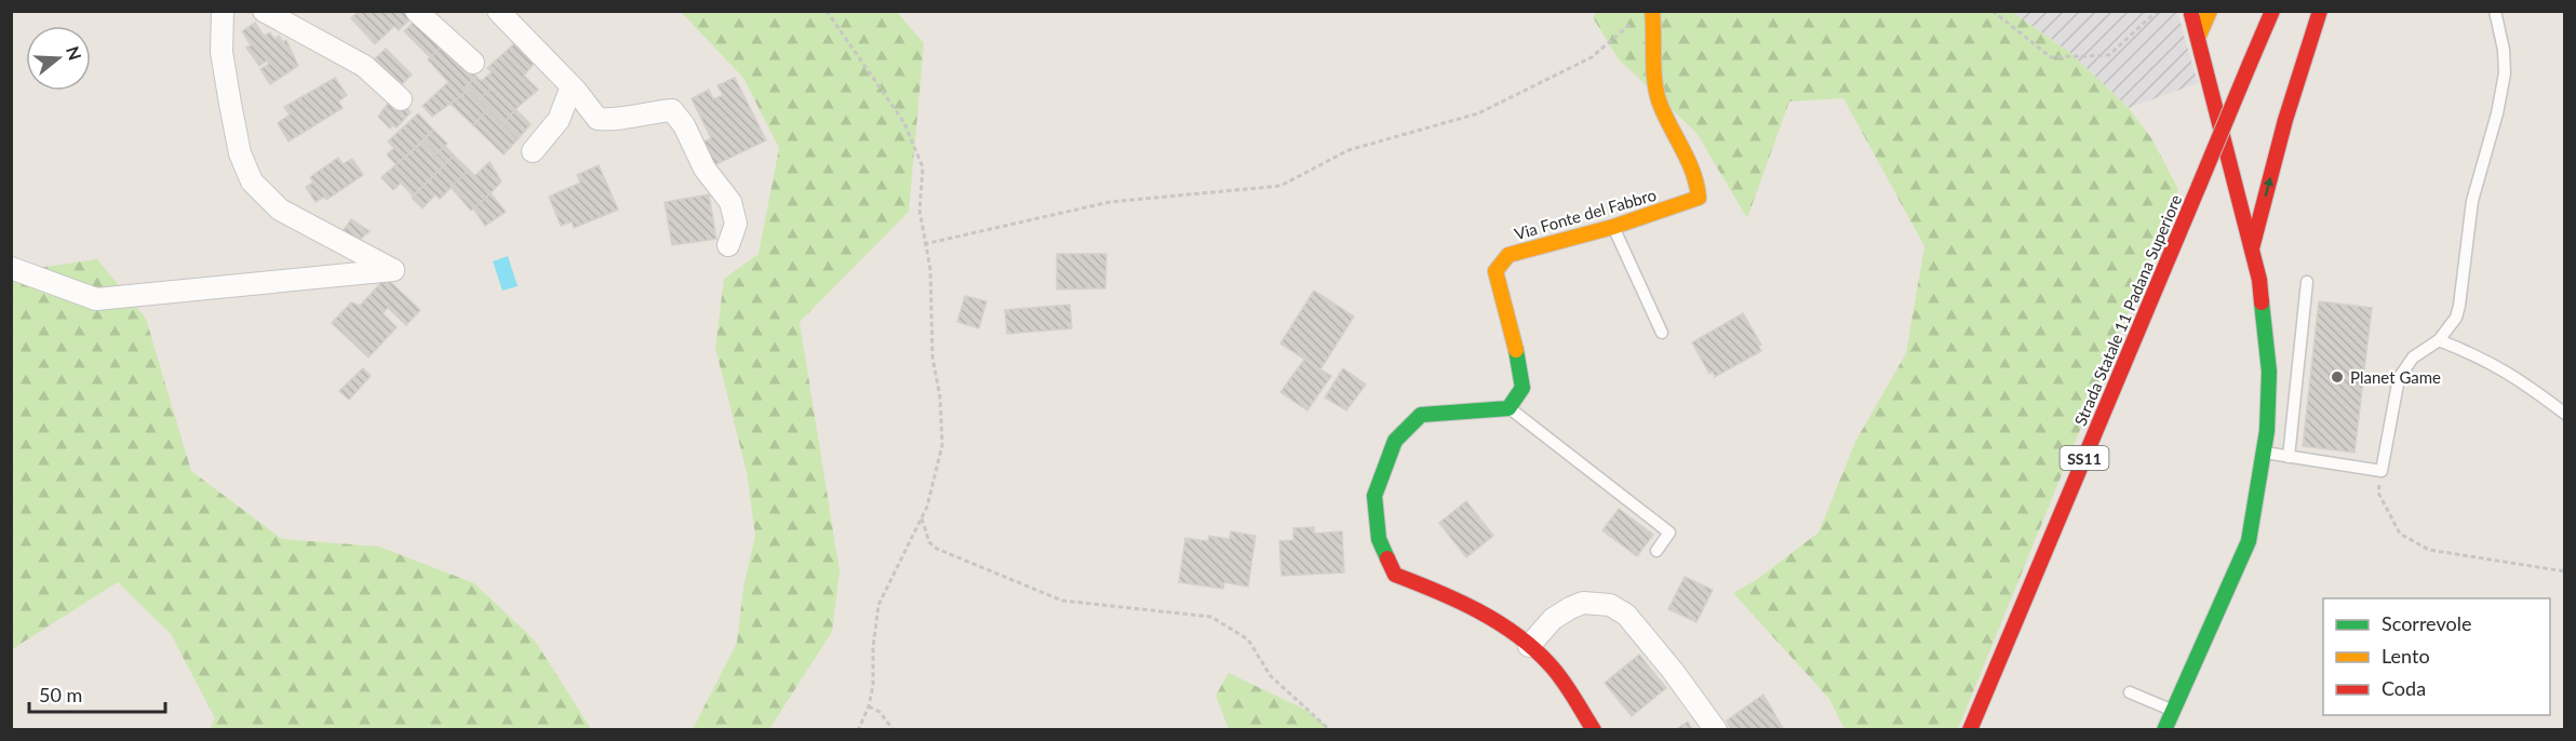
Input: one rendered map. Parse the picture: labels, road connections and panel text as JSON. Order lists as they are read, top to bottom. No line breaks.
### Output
{"streets":{"main road":["Via Fonte del Fabbro","Strada Statale 11 Padana Superiore","SS11"]},"places":["Planet Game"],"legend":["Scorrevole","Lento","Coda"],"scale_bar":"50 m","north":"right"}
